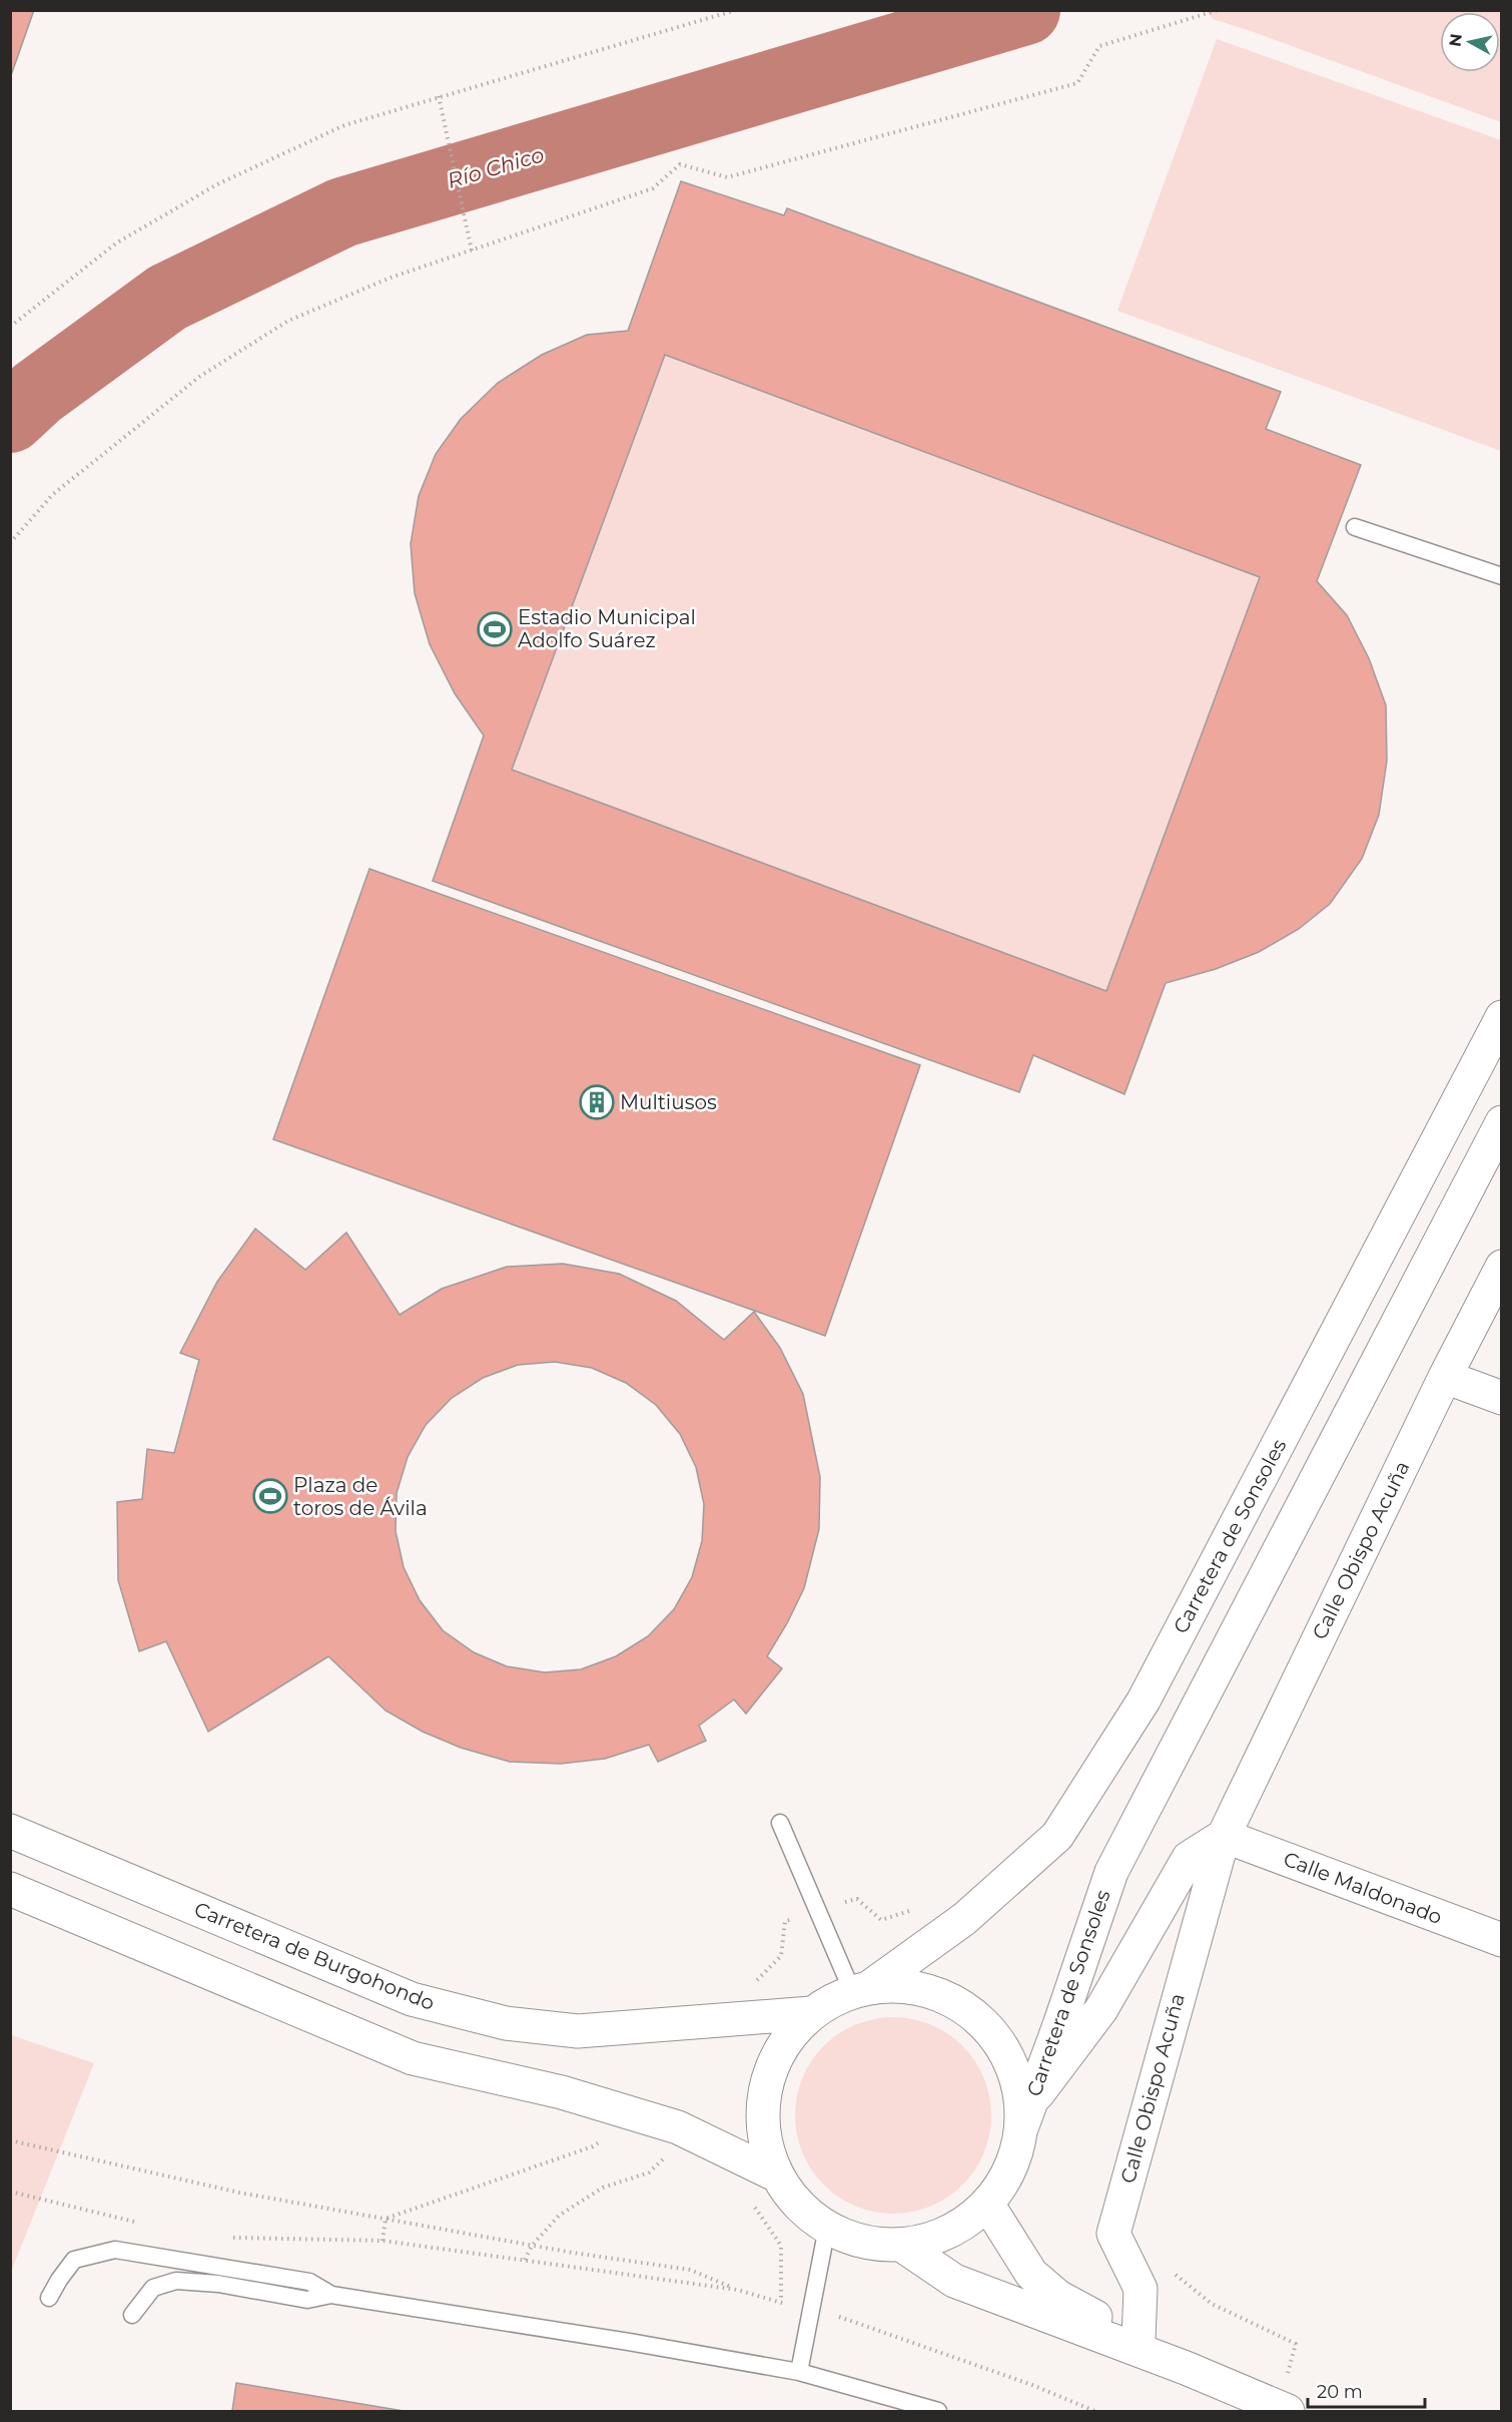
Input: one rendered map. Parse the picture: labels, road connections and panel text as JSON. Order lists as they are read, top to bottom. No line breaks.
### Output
{"streets":{"main road":["Carretera de Sonsoles","Calle Obispo Acuña","Calle Maldonado","Carretera de Burgohondo"]},"crossings":[["Calle Obispo Acuña","Calle Maldonado"]],"water":["Río Chico"],"places":{"sports":["Estadio Municipal Adolfo Suárez","Plaza de toros de Ávila"],"building":["Multiusos"]},"scale_bar":"20 m","north":"left"}
